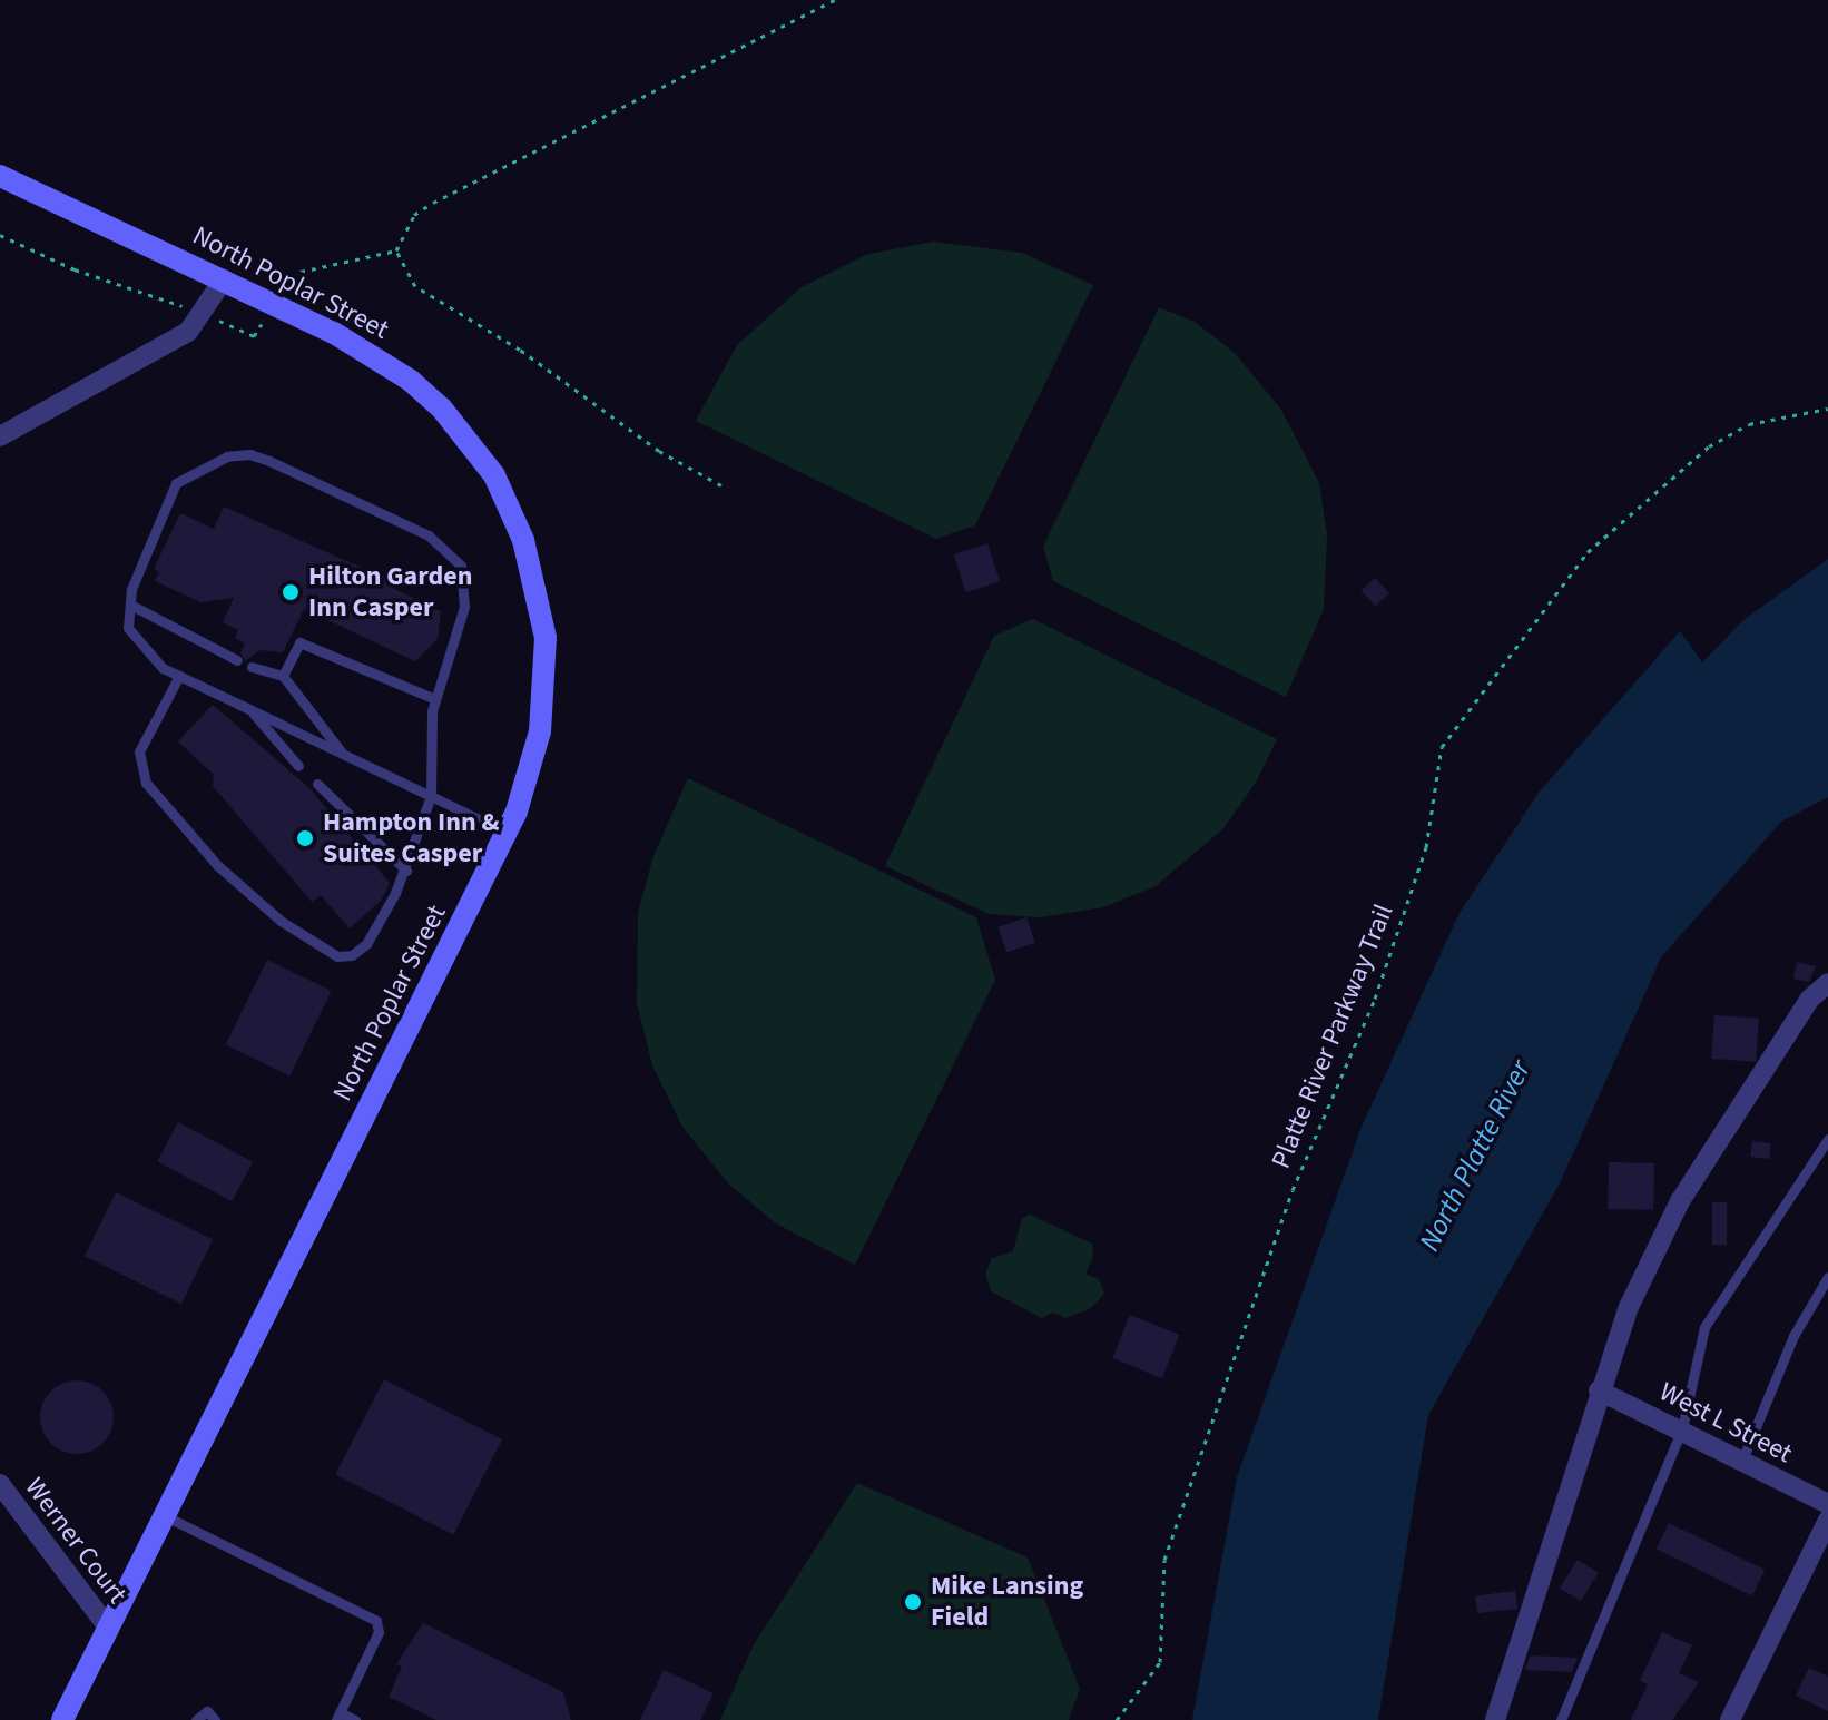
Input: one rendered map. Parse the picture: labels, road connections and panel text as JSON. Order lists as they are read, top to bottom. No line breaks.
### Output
{"streets":{"main road":["North Poplar Street"],"street":["West L Street","Werner Court"],"path":["Platte River Parkway Trail"]},"crossings":[["North Poplar Street","Werner Court"]],"water":["North Platte River"],"places":["Hilton Garden Inn Casper","Hampton Inn & Suites Casper","Mike Lansing Field"]}
